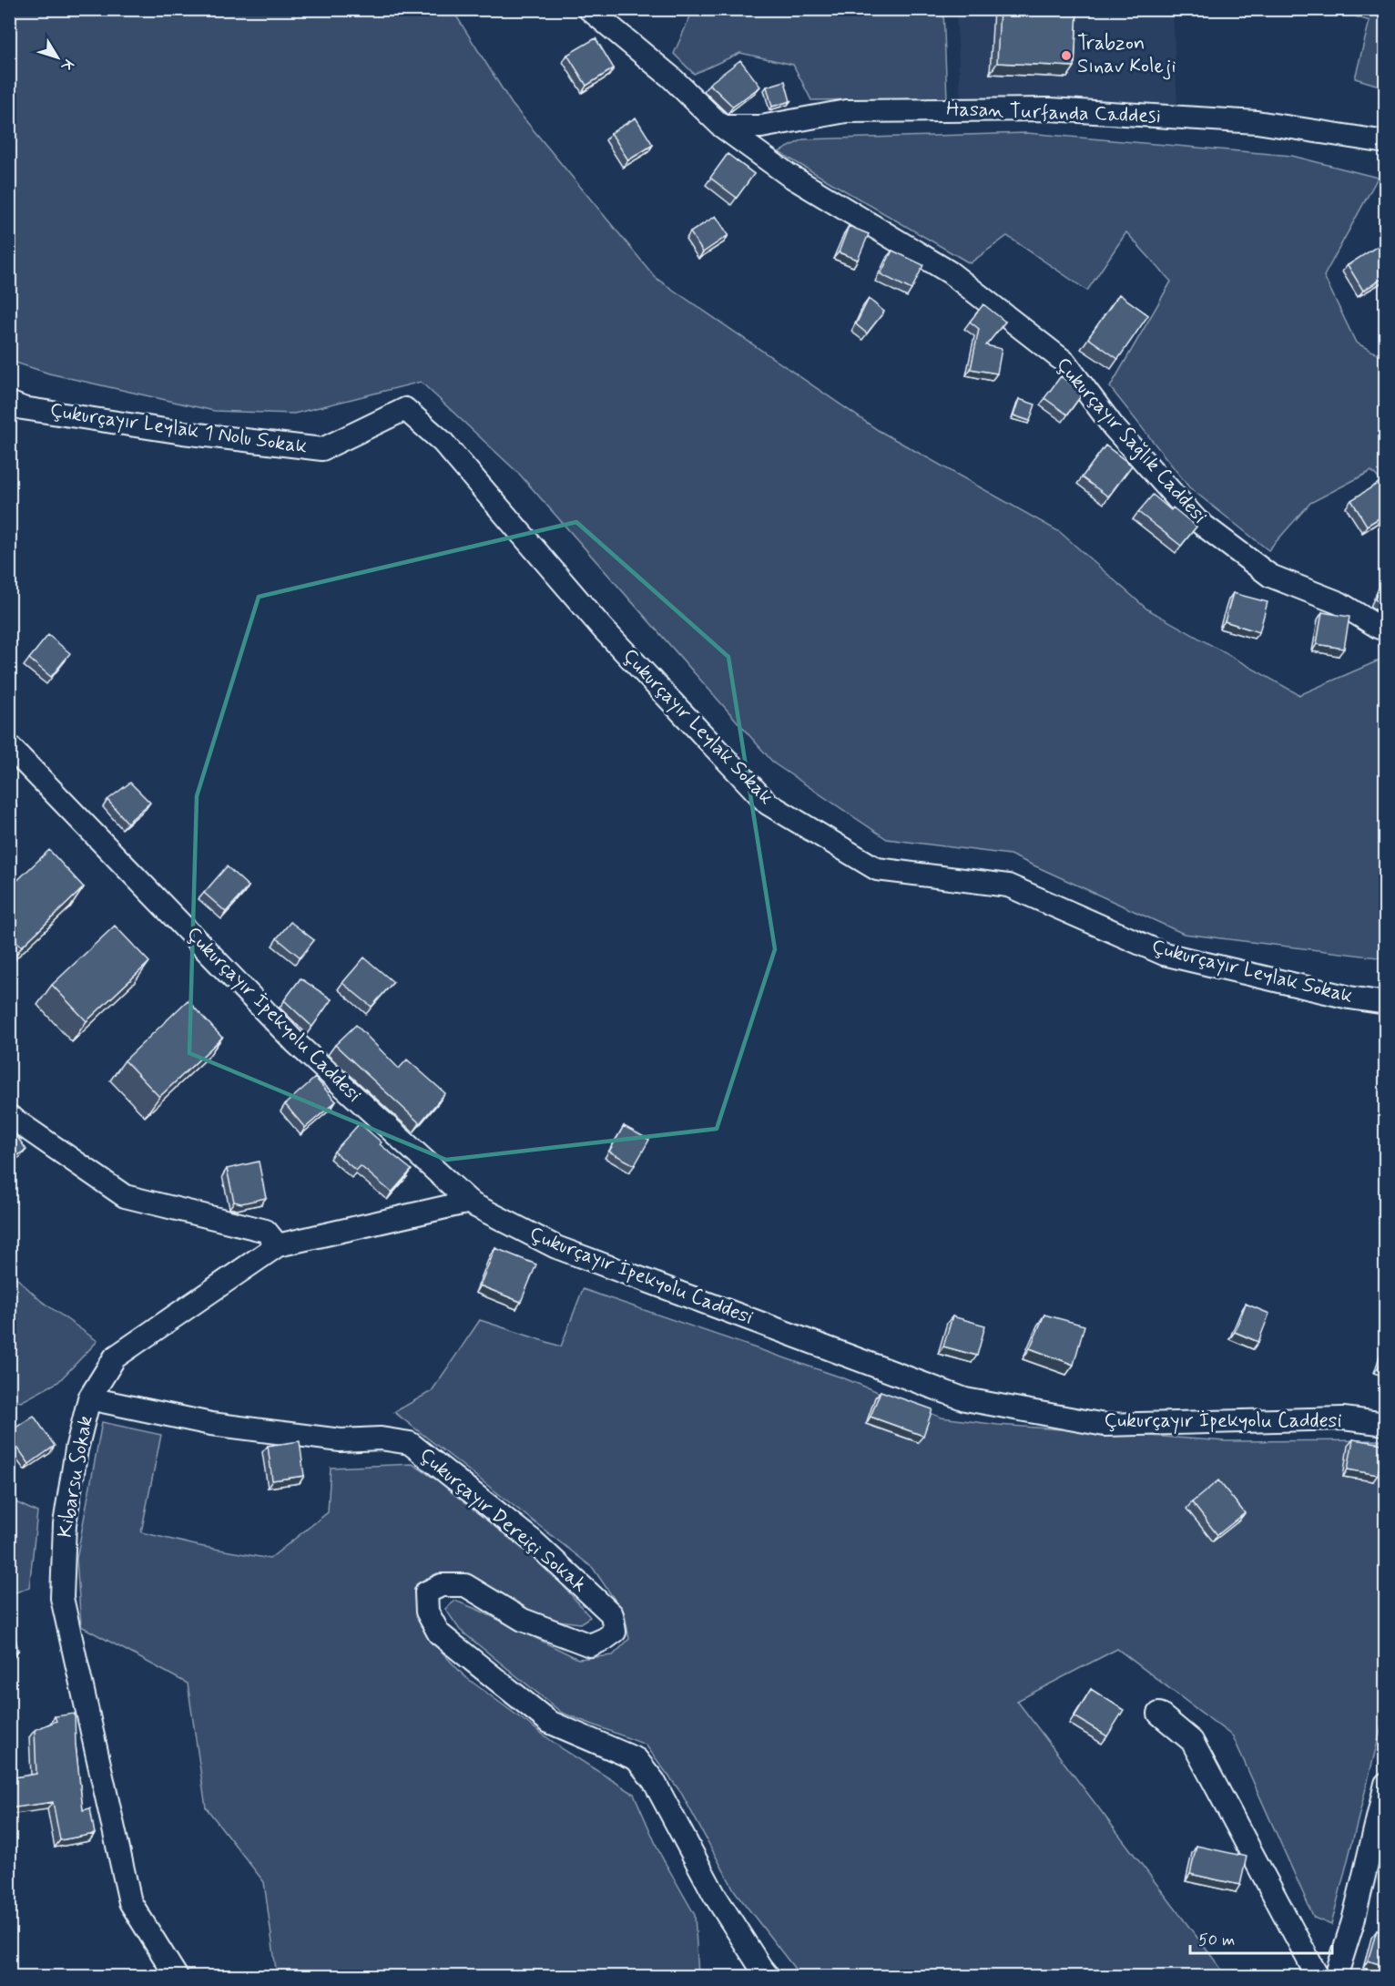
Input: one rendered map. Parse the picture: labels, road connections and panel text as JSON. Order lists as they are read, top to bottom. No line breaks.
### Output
{"streets":{"street":["Hasan Turfanda Caddesi","Çukurçayır Leylak 1 Nolu Sokak","Çukurçayır Sağlık Caddesi","Çukurçayır Leylak Sokak","Çukurçayır İpekyolu Caddesi","Kibarsu Sokak","Çukurçayır Dereiçi Sokak"]},"crossings":[["Hasan Turfanda Caddesi","Çukurçayır Sağlık Caddesi"],["Çukurçayır Leylak 1 Nolu Sokak","Çukurçayır Leylak Sokak"],["Çukurçayır İpekyolu Caddesi","Kibarsu Sokak"],["Kibarsu Sokak","Çukurçayır Dereiçi Sokak"]],"places":["Trabzon Sınav Koleji"],"scale_bar":"50 m","north":"bottom right"}
